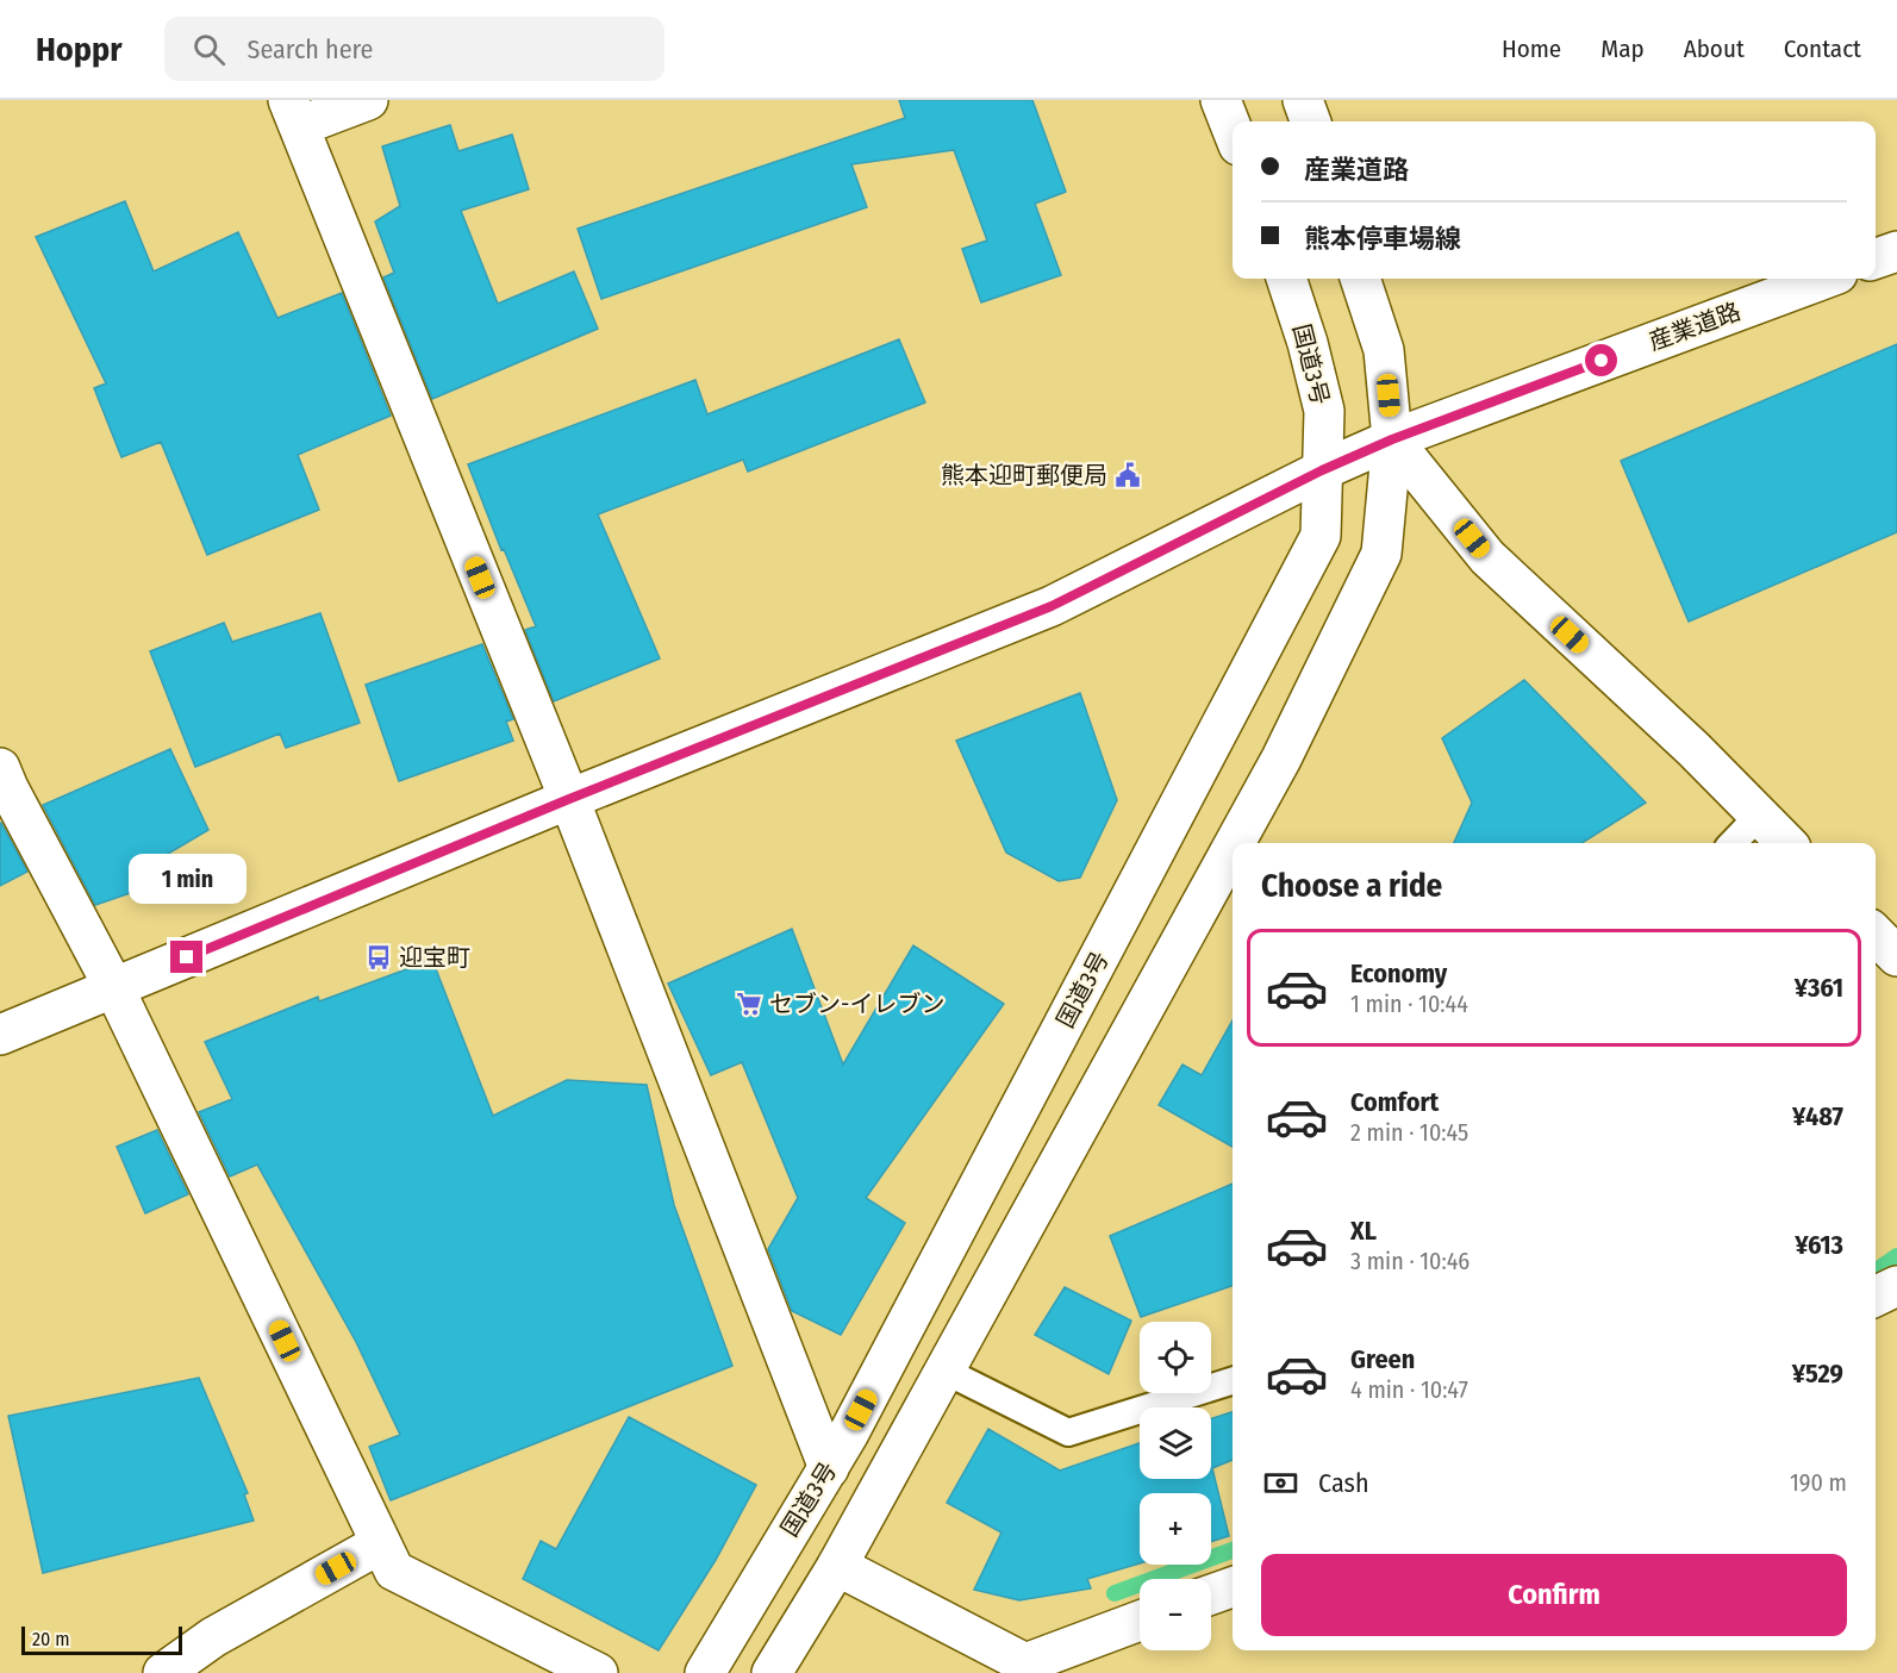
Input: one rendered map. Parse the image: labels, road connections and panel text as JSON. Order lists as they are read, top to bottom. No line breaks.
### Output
{"streets":{"main road":["産業道路","国道3号"]},"crossings":[["産業道路","国道3号"]],"places":{"public building":["熊本迎町郵便局"],"bus stop":["迎宝町"],"supermarket":["セブン-イレブン"]},"scale_bar":"20 m","page":{"header":"Hoppr","search":"Search here","nav":["Home","Map","About","Contact"],"banner":["産業道路","熊本停車場線"],"heading":"Choose a ride","bubble":"1 min","list":[{"name":"Economy","note":"1 min · 10:44","value":"¥361"},{"name":"Comfort","note":"2 min · 10:45","value":"¥487"},{"name":"XL","note":"3 min · 10:46","value":"¥613"},{"name":"Green","note":"4 min · 10:47","value":"¥529"}],"map_buttons":["+","−"],"pay":["Cash","190 m"],"buttons":"Confirm","scale":"20 m"}}
